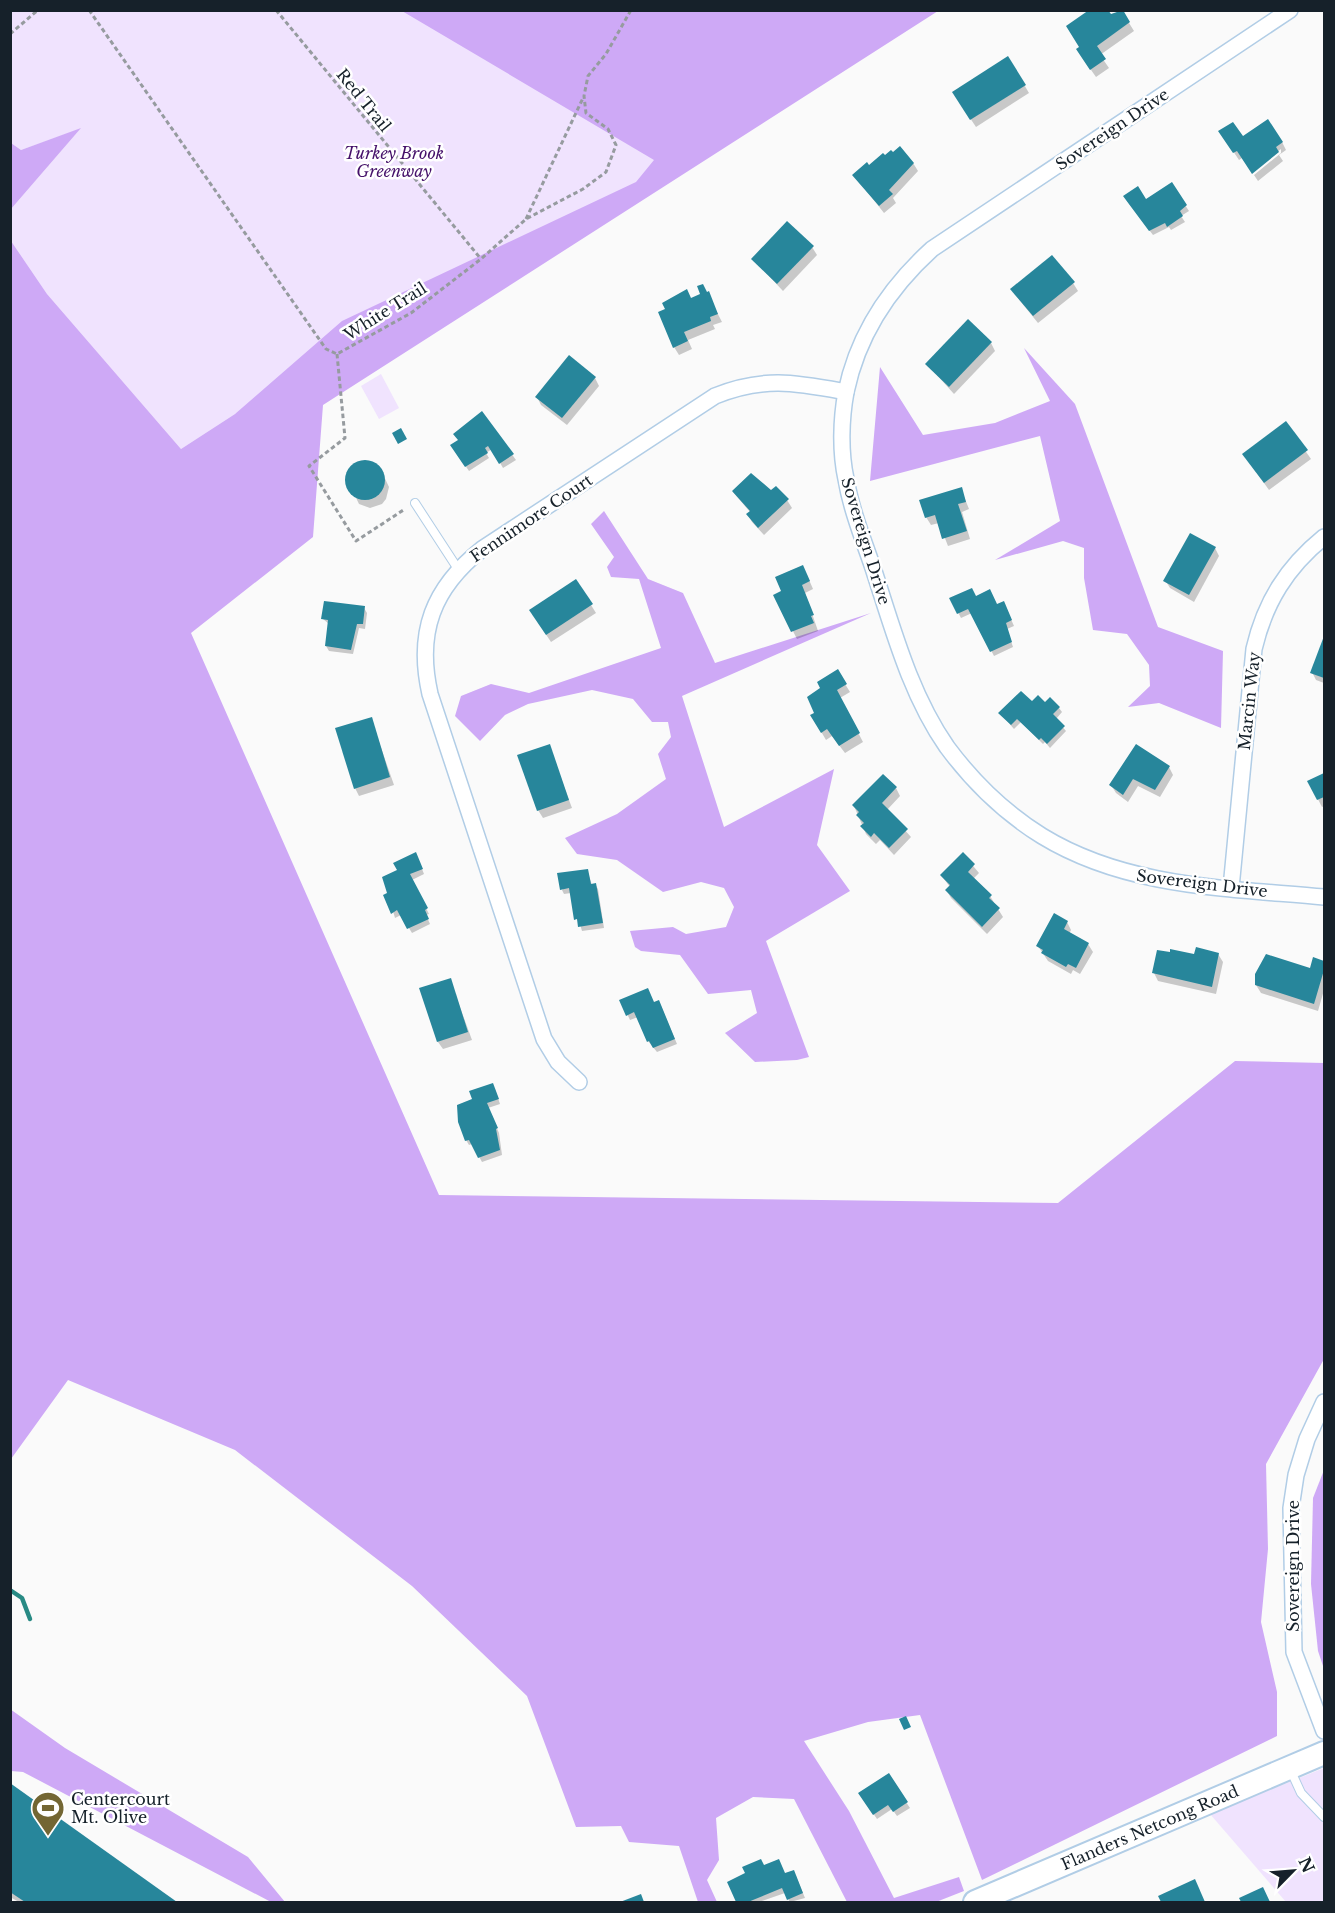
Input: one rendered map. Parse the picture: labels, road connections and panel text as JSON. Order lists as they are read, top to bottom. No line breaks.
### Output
{"streets":{"street":["Sovereign Drive","Fennimore Court","Marcin Way","Flanders Netcong Road"],"path":["Red Trail","White Trail"]},"crossings":[["Red Trail","White Trail"],["Sovereign Drive","Fennimore Court"],["Sovereign Drive","Marcin Way"]],"parks":["Turkey Brook Greenway"],"places":{"sports":["Centercourt Mt. Olive"]},"north":"top right"}
